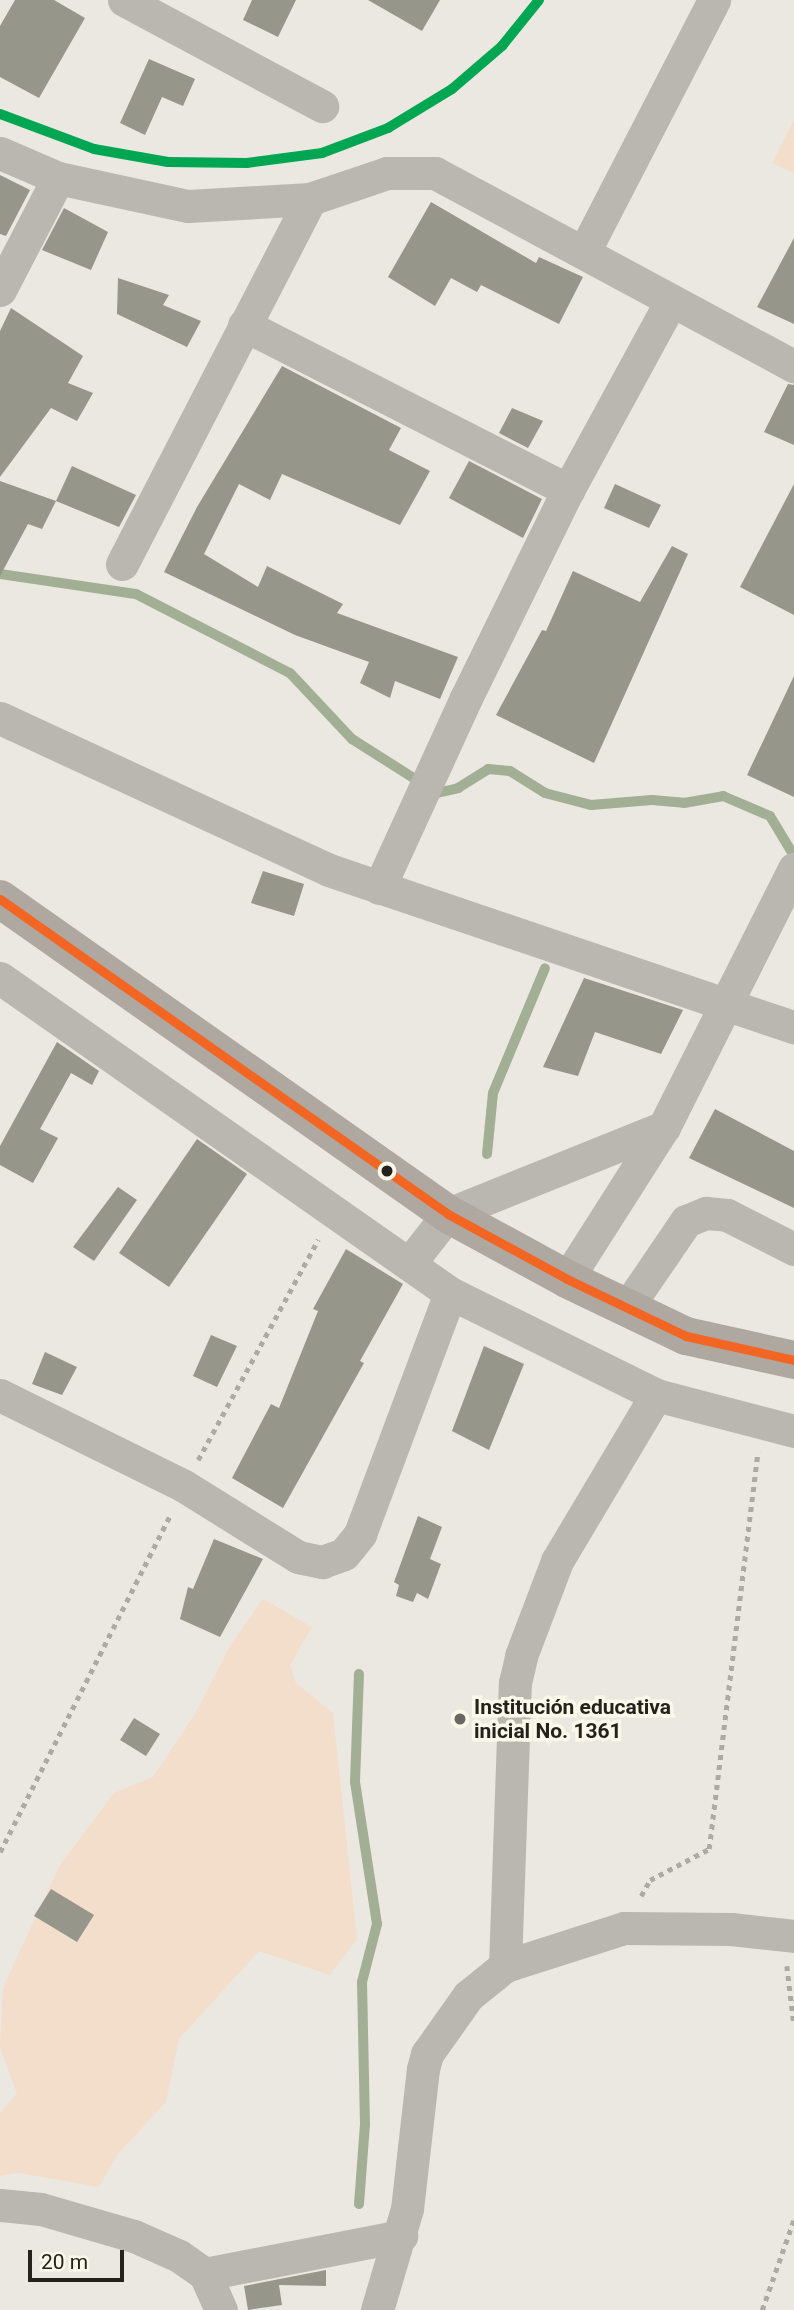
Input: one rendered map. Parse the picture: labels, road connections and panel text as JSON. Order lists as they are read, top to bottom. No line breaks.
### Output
{"places":["Institución educativa inicial No. 1361"],"scale_bar":"20 m"}
